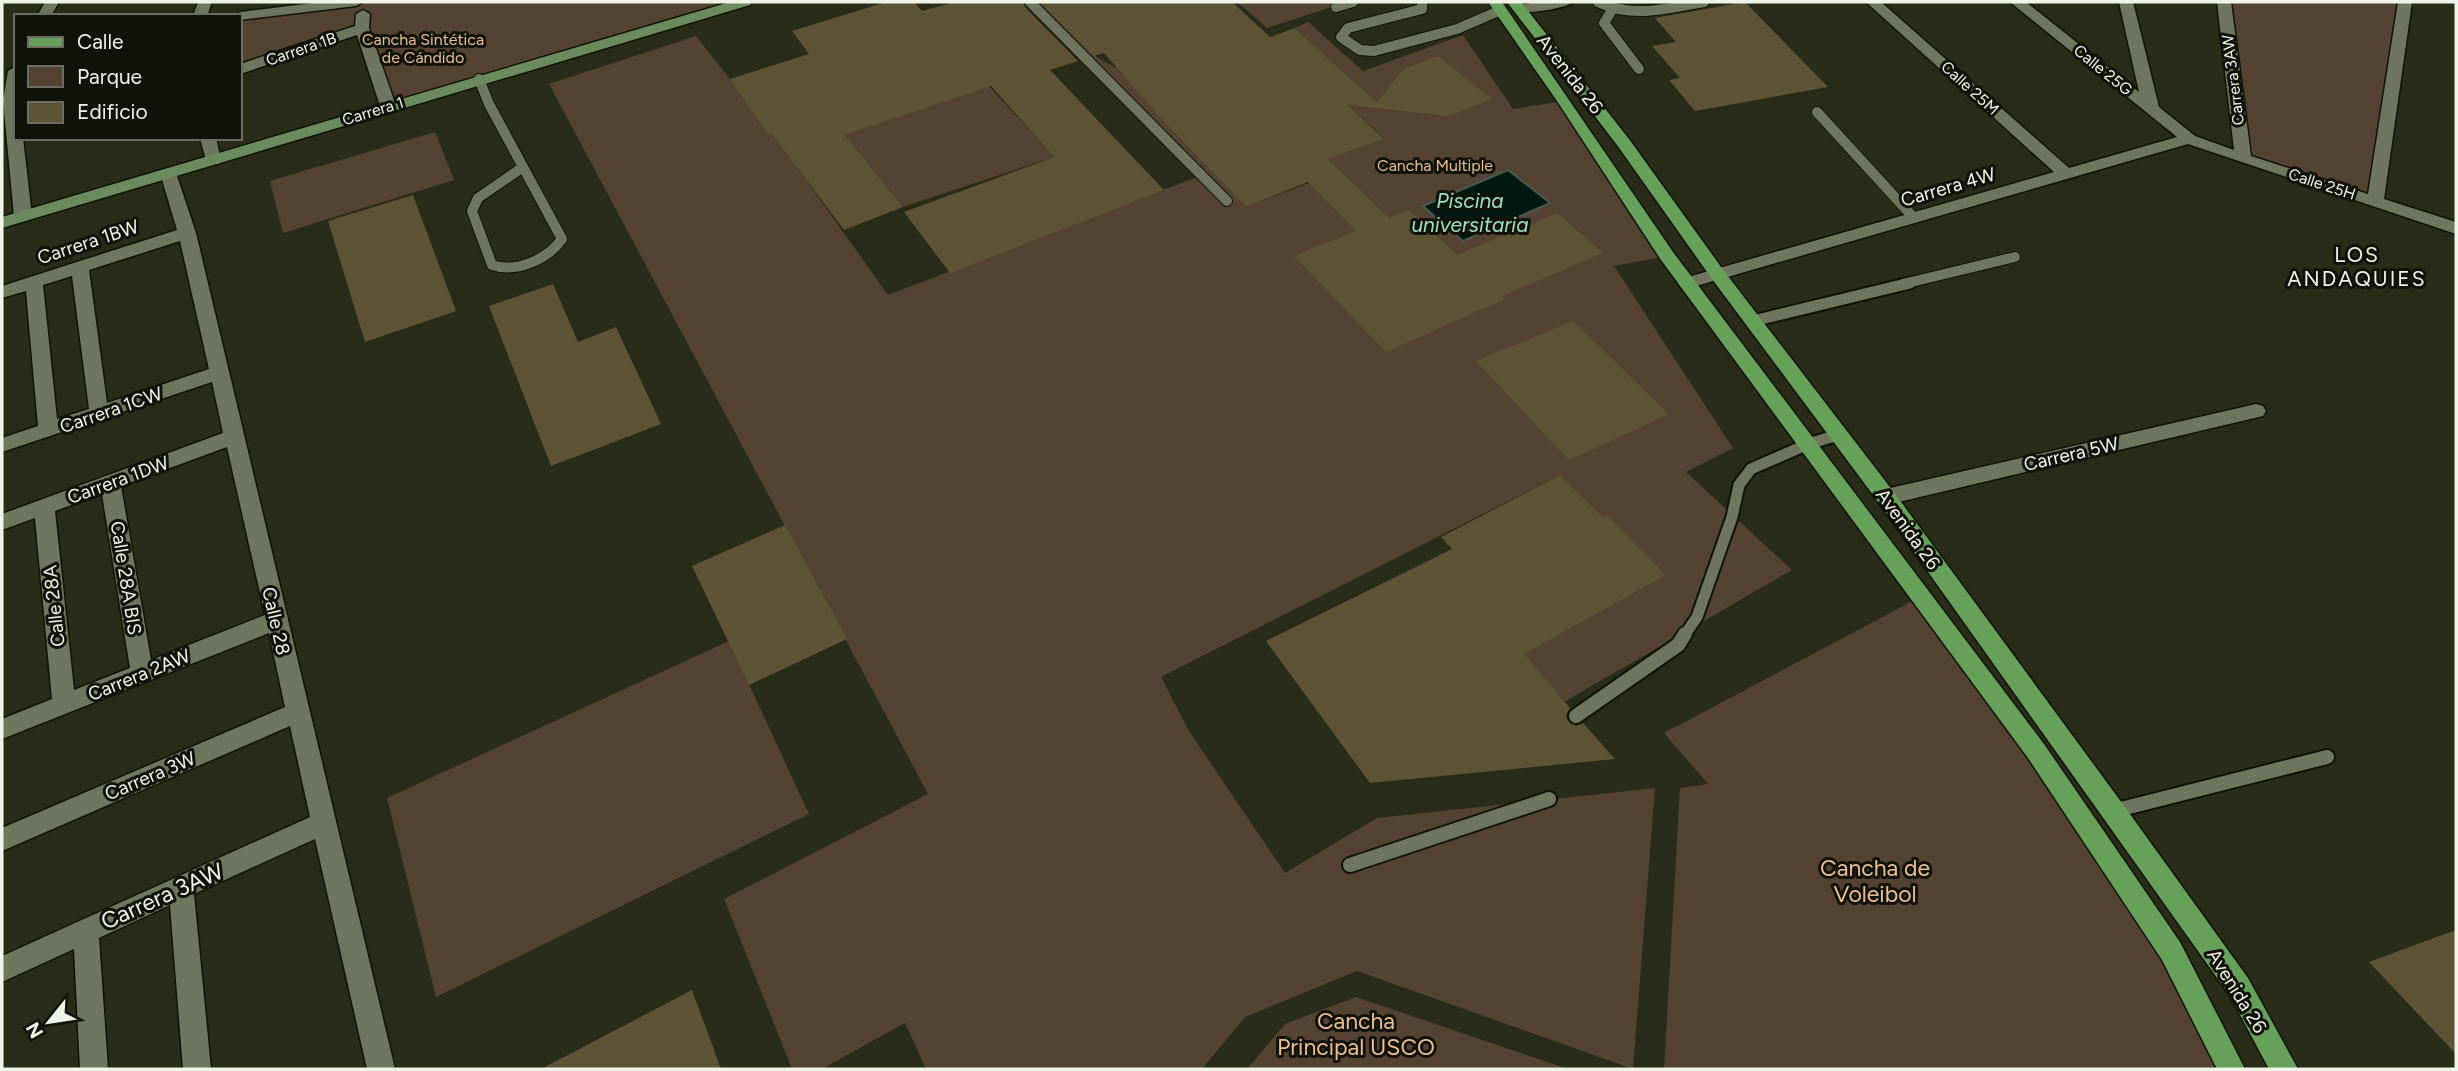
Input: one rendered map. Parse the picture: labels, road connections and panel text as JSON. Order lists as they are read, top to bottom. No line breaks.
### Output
{"streets":{"main road":["Avenida 26","Carrera 1"],"street":["Carrera 1B","Calle 25G","Carrera 3AW","Calle 25M","Calle 25H","Carrera 4W","Carrera 1BW","Carrera 1CW","Carrera 5W","Carrera 1DW","Calle 28A BIS","Calle 28A","Calle 28","Carrera 2AW","Carrera 3W"]},"crossings":[["Calle 25G","Calle 25H"],["Calle 25G","Carrera 4W"],["Avenida 26","Carrera 4W"],["Avenida 26","Carrera 5W"],["Carrera 3AW","Calle 25H"],["Carrera 3AW","Calle 28"],["Calle 25M","Carrera 4W"],["Carrera 1","Calle 28"],["Calle 25H","Carrera 4W"],["Carrera 1BW","Calle 28"],["Carrera 1CW","Calle 28"],["Carrera 1DW","Calle 28A BIS"],["Carrera 1DW","Calle 28A"],["Carrera 1DW","Calle 28"],["Calle 28A BIS","Carrera 2AW"],["Calle 28A","Carrera 2AW"],["Calle 28","Carrera 2AW"],["Calle 28","Carrera 3W"]],"districts":["LOS ANDAQUIES"],"water":["Piscina universitaria"],"parks":["Cancha Sintética de Cándido","Cancha Multiple","Cancha de Voleibol","Cancha Principal USCO"],"legend":["Calle","Parque","Edificio"],"north":"bottom left"}
